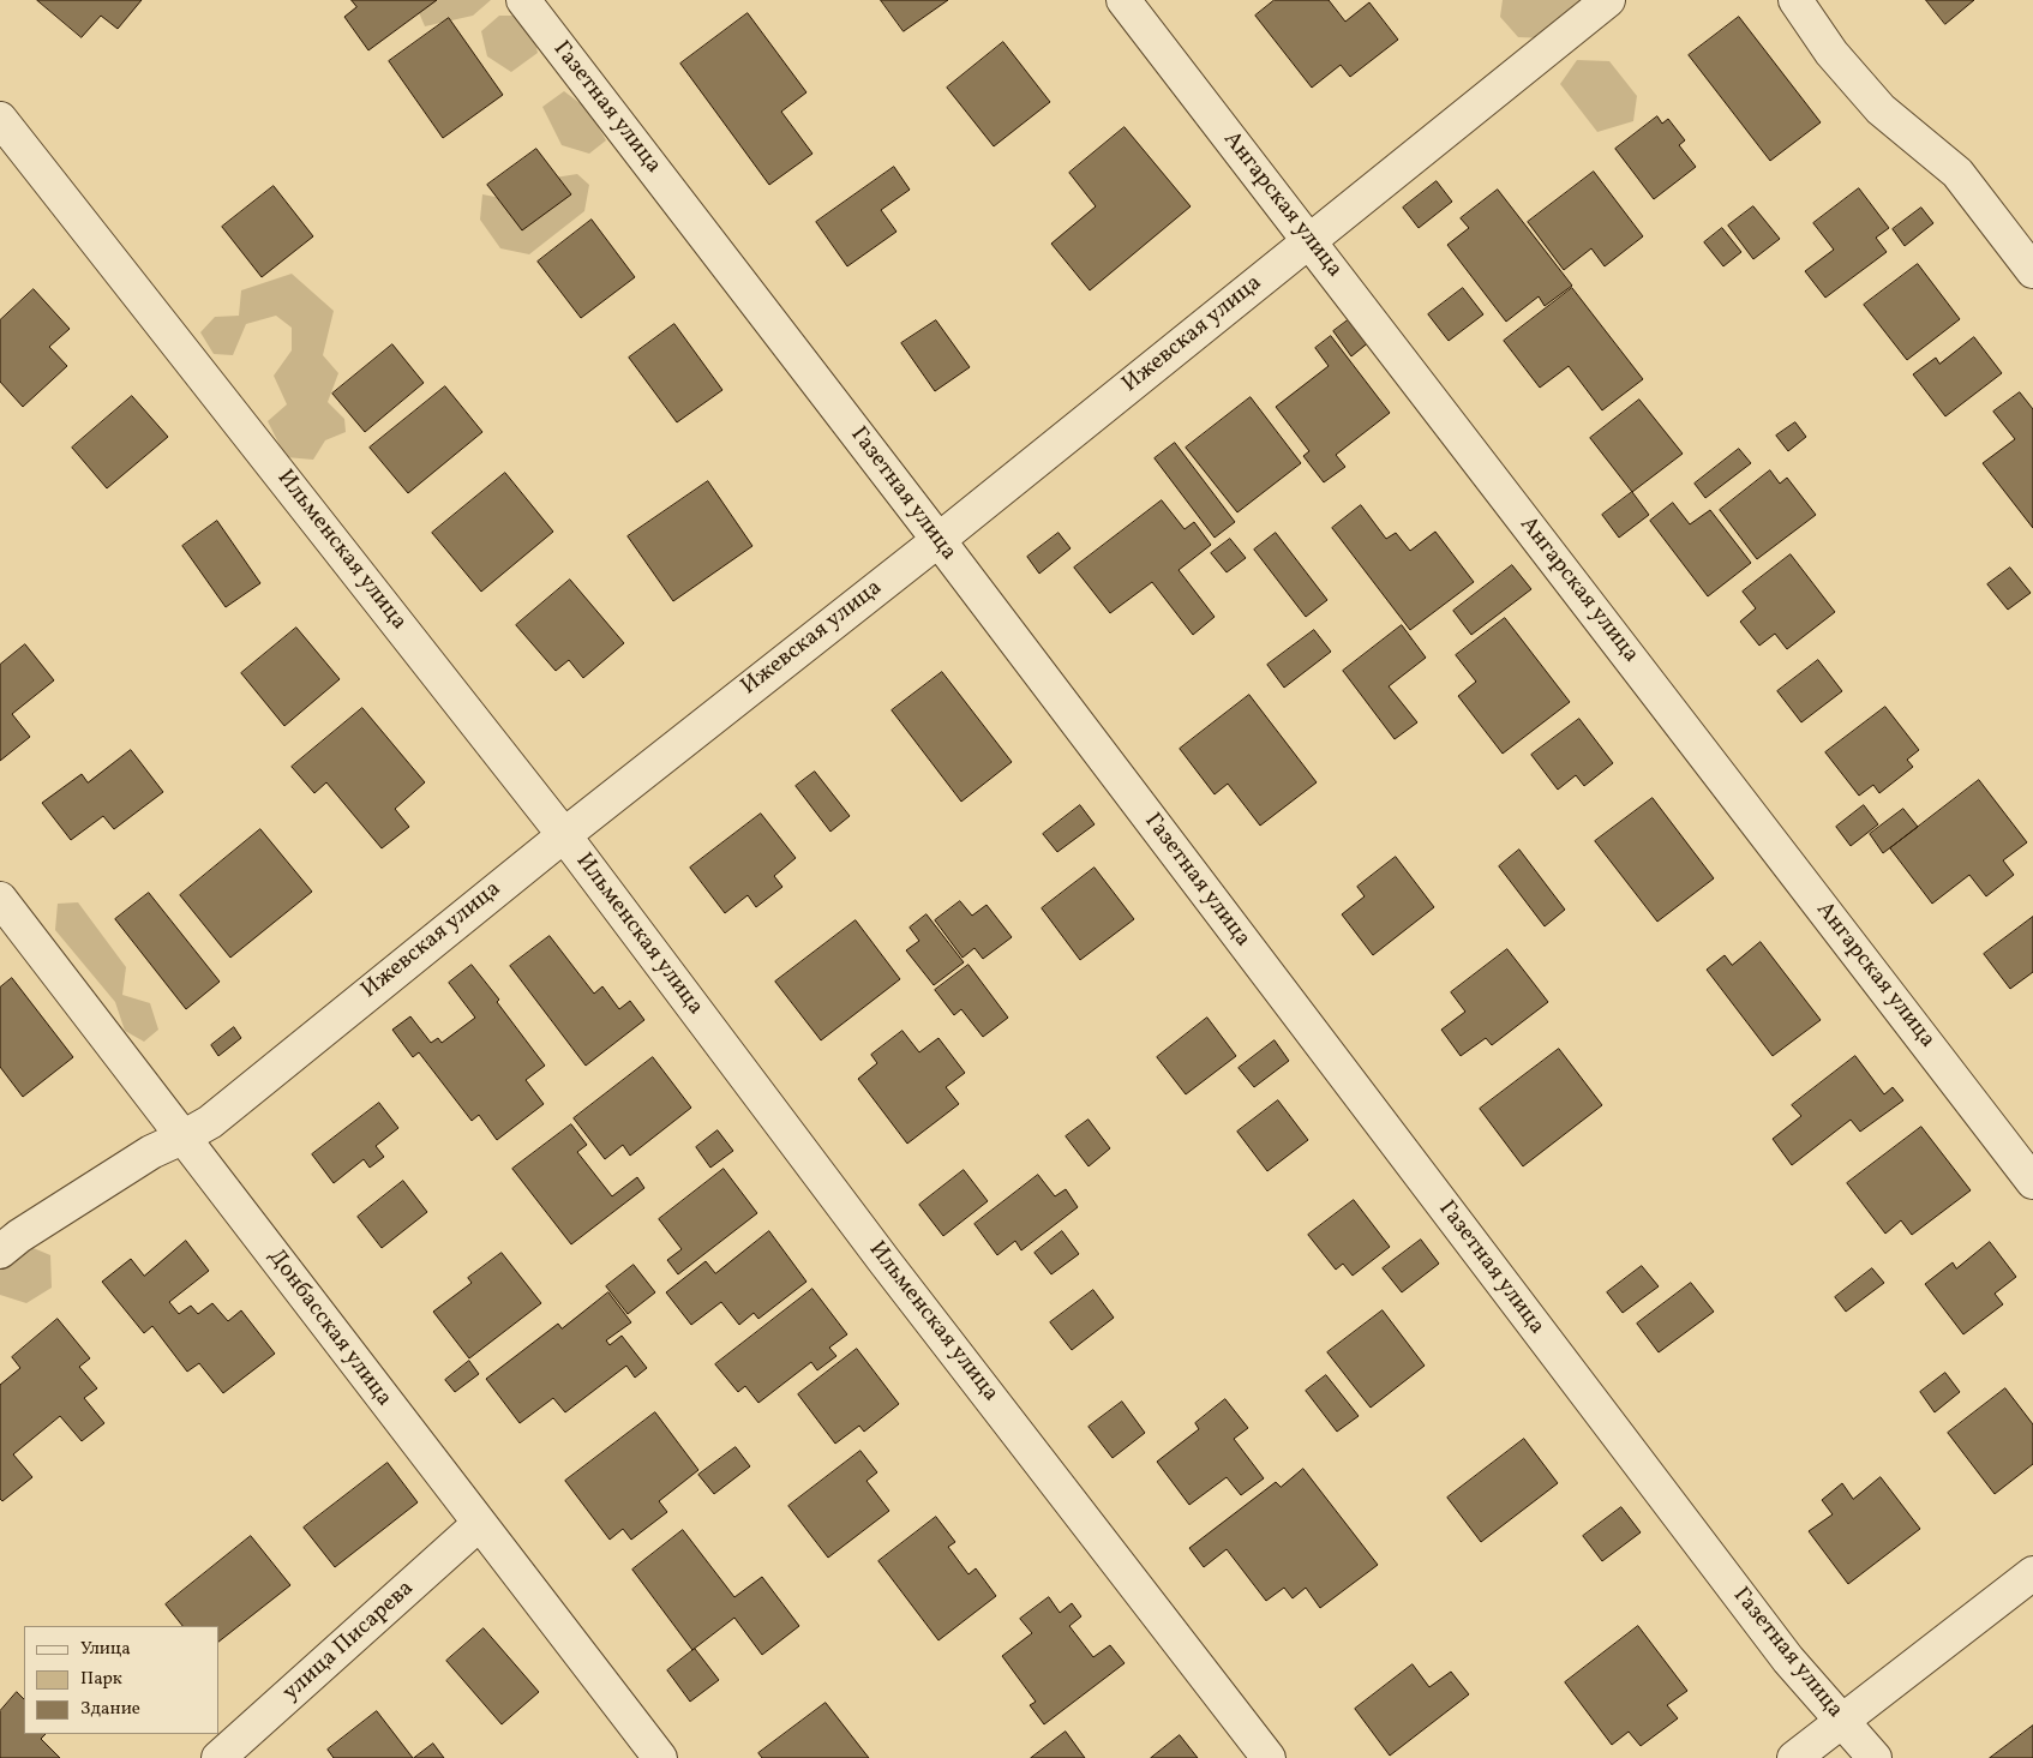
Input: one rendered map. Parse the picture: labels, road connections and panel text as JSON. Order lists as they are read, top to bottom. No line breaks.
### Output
{"streets":{"street":["Газетная улица","Ангарская улица","Ижевская улица","Ильменская улица","Донбасская улица","улица Писарева"]},"crossings":[["Газетная улица","Ижевская улица"],["Ангарская улица","Ижевская улица"],["Ижевская улица","Ильменская улица"],["Ижевская улица","Донбасская улица"],["Донбасская улица","улица Писарева"]],"legend":["Улица","Парк","Здание"]}
